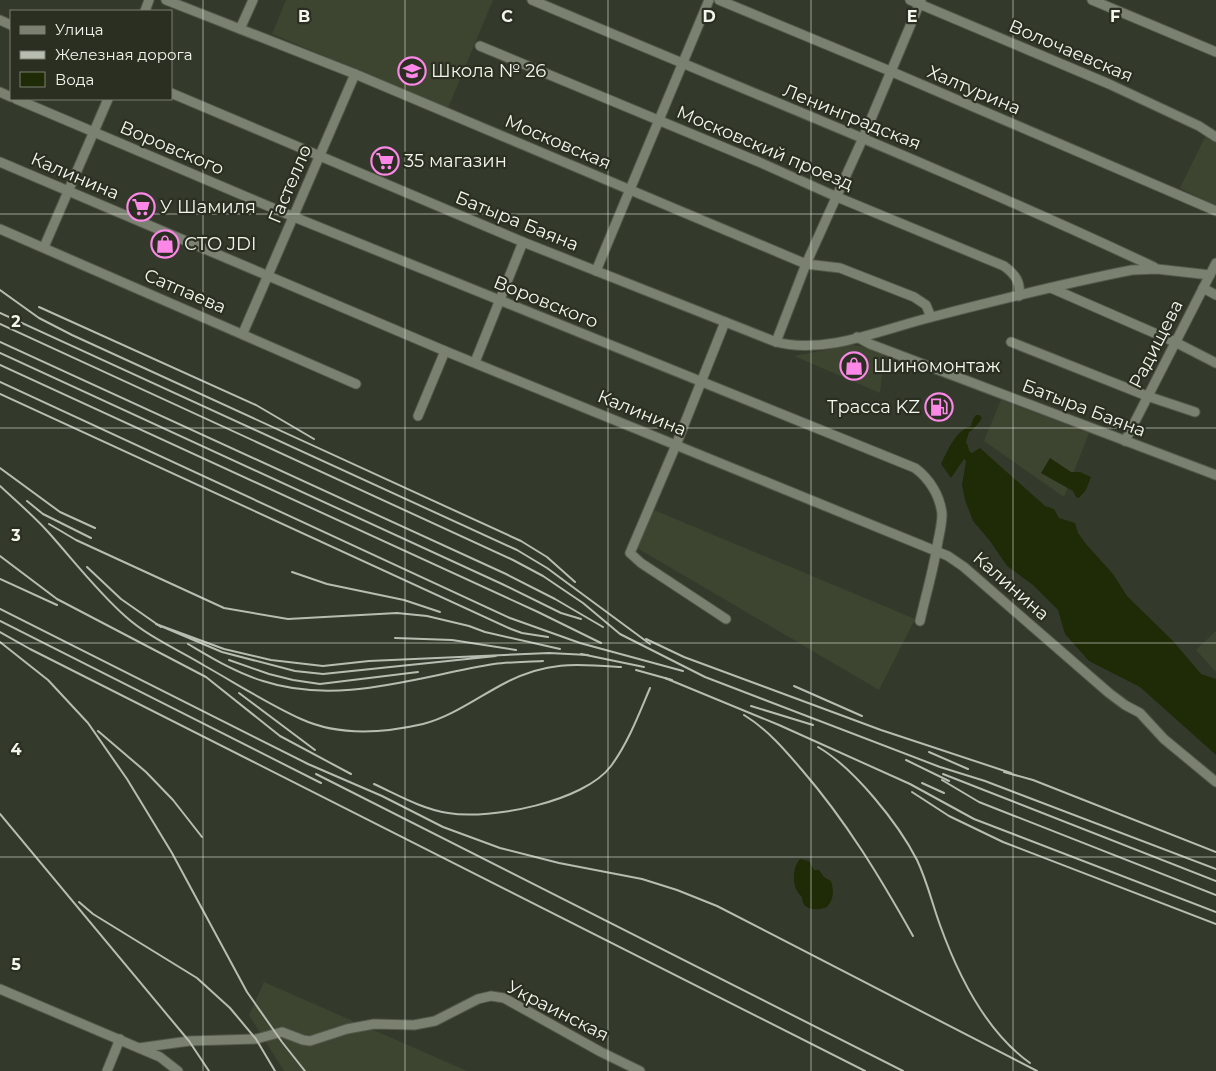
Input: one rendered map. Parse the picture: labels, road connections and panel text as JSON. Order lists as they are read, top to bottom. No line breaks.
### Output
{"streets":{"street":["Волочаевская","Халтурина","Ленинградская","Московская","Воровского","Московский проезд","Калинина","Гастелло","Батыра Баяна","Сатпаева","Радищева","Украинская"]},"crossings":[["Ленинградская","Батыра Баяна"],["Московская","Гастелло"],["Московская","Батыра Баяна"],["Воровского","Калинина"],["Воровского","Гастелло"],["Московский проезд","Батыра Баяна"],["Калинина","Гастелло"],["Гастелло","Батыра Баяна"],["Гастелло","Сатпаева"],["Батыра Баяна","Радищева"]],"places":{"school or university":["Школа № 26"],"supermarket":["35 магазин","У Шамиля"],"shop":["СТО JDI","Шиномонтаж"],"fuel station":["Трасса KZ"]},"legend":["Улица","Железная дорога","Вода"],"grid":{"columns":["B","C","D","E","F"],"rows":["2","3","4","5"]}}
